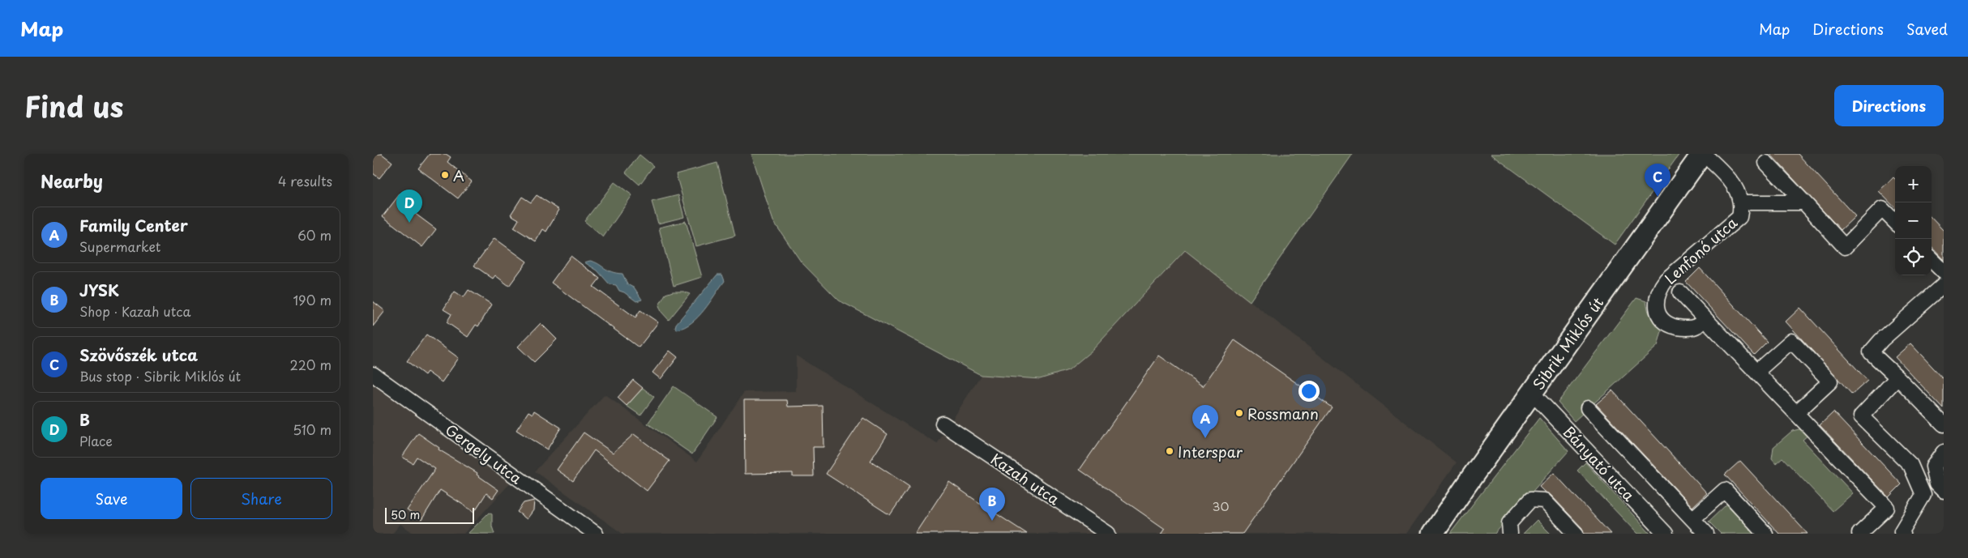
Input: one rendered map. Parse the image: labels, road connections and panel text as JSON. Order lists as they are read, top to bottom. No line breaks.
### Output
{"streets":{"street":["Lenfonó utca","Sibrik Miklós út","Gergely utca","Bányató utca","Kazah utca"]},"crossings":[["Sibrik Miklós út","Bányató utca"]],"places":["A","Rossmann","Interspar"],"house_numbers":["30"],"scale_bar":"50 m","page":{"header":"Map","nav":["Map","Directions","Saved"],"title":"Find us","buttons":["Directions",["Save","Share"]],"heading":["Nearby","4 results"],"pins":["C","D","A","B"],"map_buttons":["+","−"],"list":[{"mark":"A","name":"Family Center","note":"Supermarket","value":"60 m"},{"mark":"B","name":"JYSK","note":"Shop · Kazah utca","value":"190 m"},{"mark":"C","name":"Szövőszék utca","note":"Bus stop · Sibrik Miklós út","value":"220 m"},{"mark":"D","name":"B","note":"Place","value":"510 m"}],"scale":"50 m"}}
